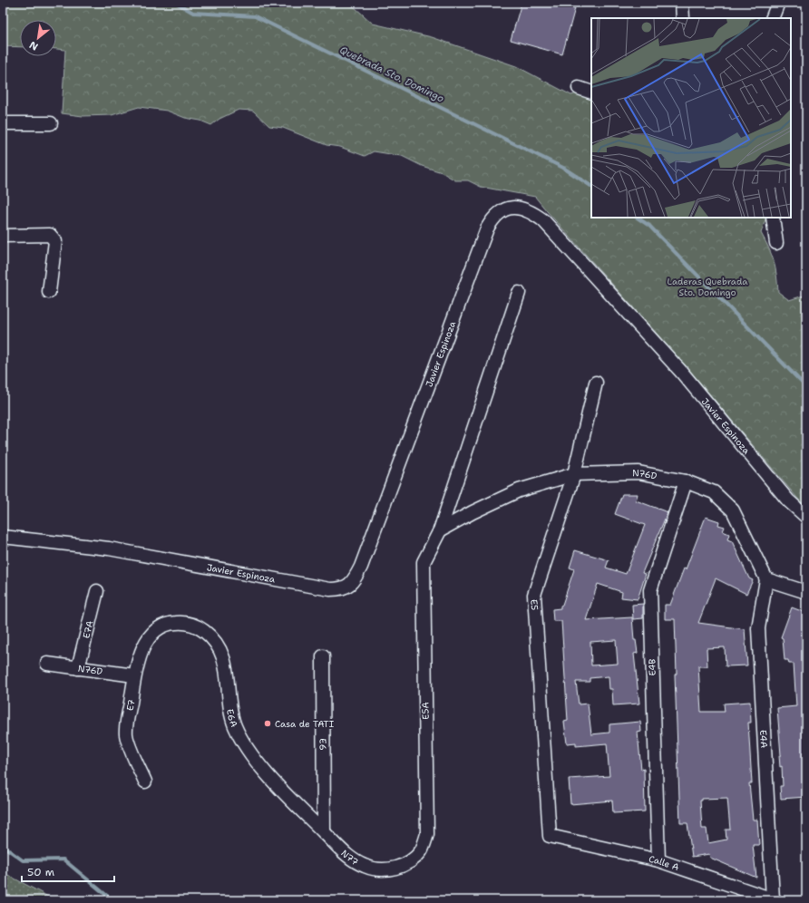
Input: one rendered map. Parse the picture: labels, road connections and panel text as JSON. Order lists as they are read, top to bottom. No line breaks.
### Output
{"streets":{"street":["Javier Espinoza","N76D","E5","E7A","E4B","E7","E5A","E6A","E4A","E6","N77","Calle A"]},"crossings":[["N76D","E5"],["N76D","E7A"],["N76D","E4B"],["N76D","E7"],["N76D","E5A"],["N76D","E4A"],["E5","Calle A"],["E4B","Calle A"],["E7","E6A"],["E5A","N77"],["E6A","E6"],["E6A","N77"],["E4A","Calle A"],["E6","N77"]],"water":["Quebrada Sto. Domingo"],"parks":["Laderas Quebrada Sto. Domingo"],"places":["Casa de TATI"],"scale_bar":"50 m","north":"bottom left"}
